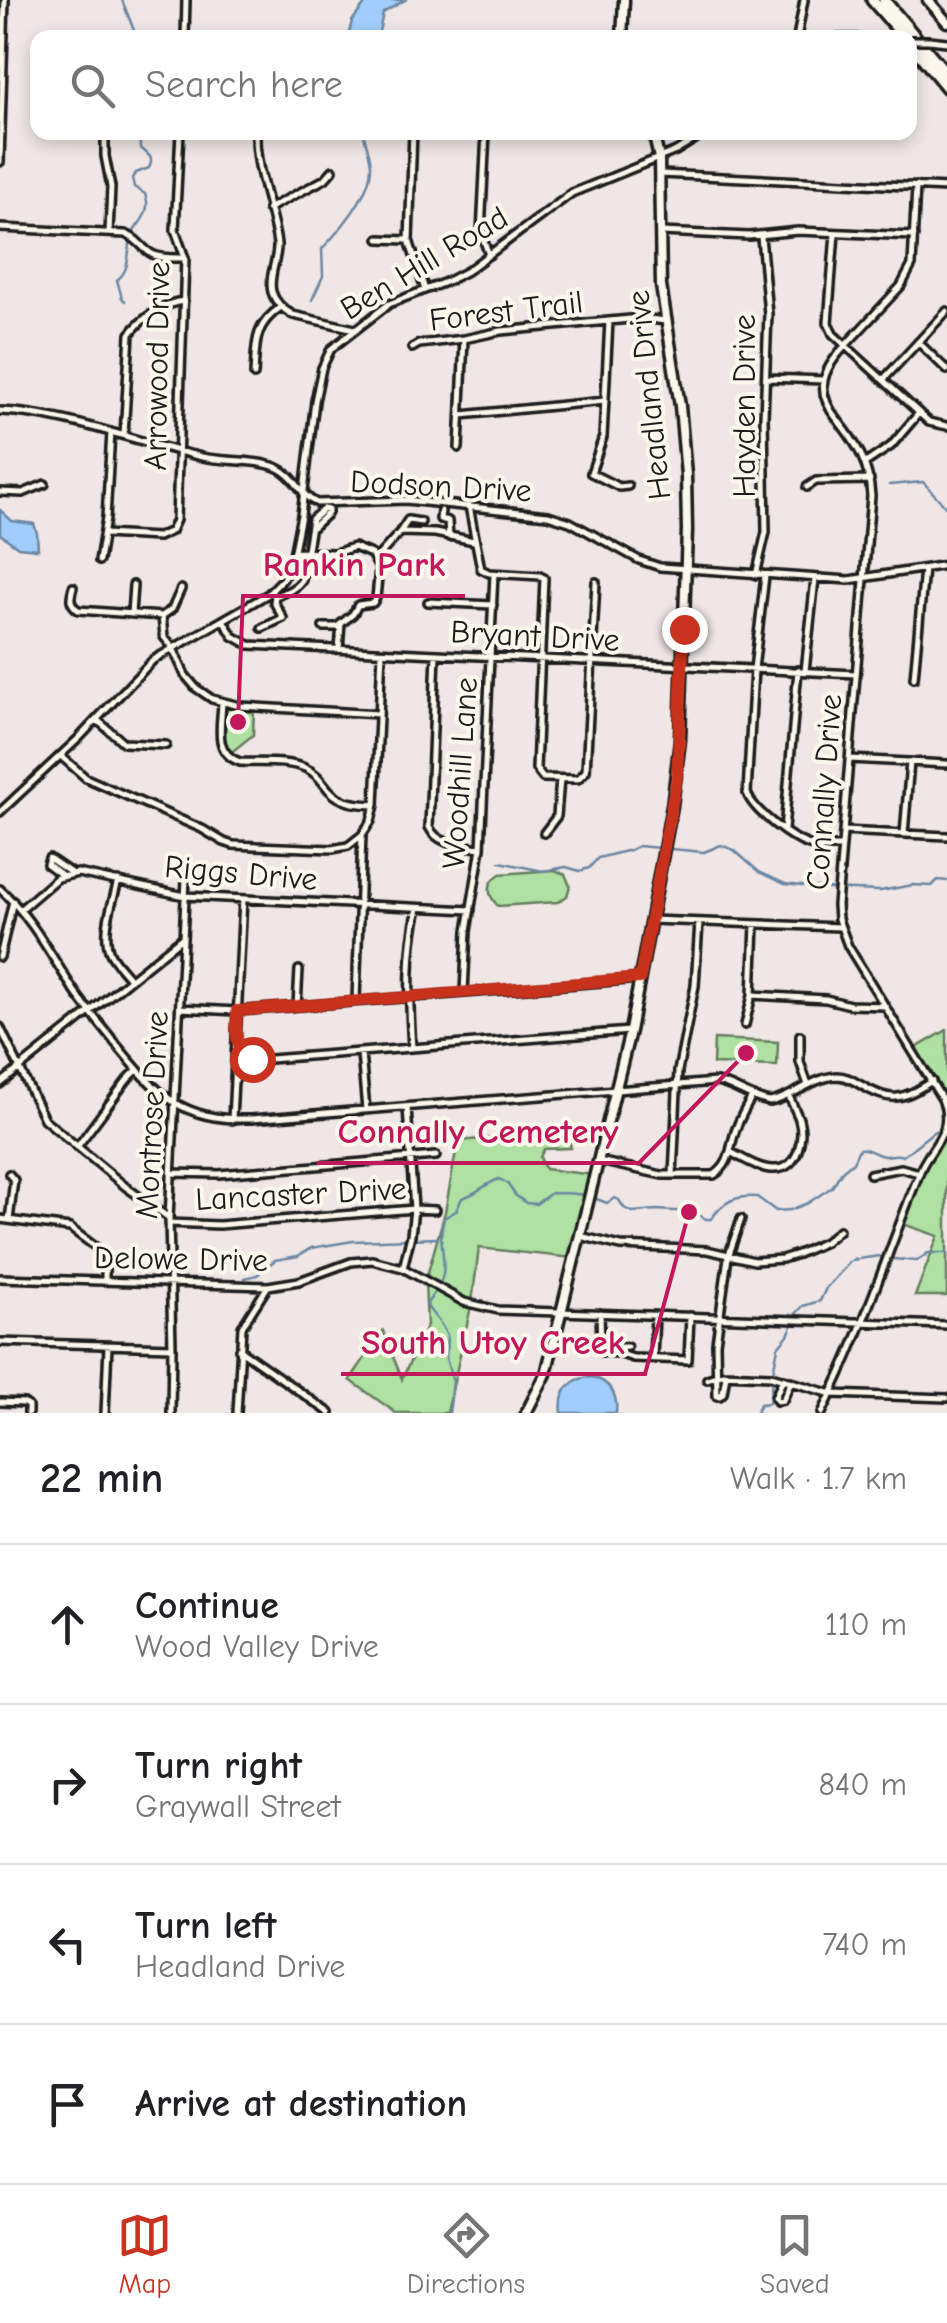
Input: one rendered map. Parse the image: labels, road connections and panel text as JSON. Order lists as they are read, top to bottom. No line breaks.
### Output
{"streets":{"main road":["Headland Drive"],"street":["Ben Hill Road","Forest Trail","Arrowood Drive","Hayden Drive","Dodson Drive","Bryant Drive","Woodhill Lane","Connally Drive","Riggs Drive","Montrose Drive","Lancaster Drive","Delowe Drive"]},"crossings":[["Ben Hill Road","Headland Drive"],["Ben Hill Road","Dodson Drive"],["Forest Trail","Headland Drive"],["Headland Drive","Dodson Drive"],["Headland Drive","Bryant Drive"],["Headland Drive","Delowe Drive"],["Hayden Drive","Dodson Drive"],["Dodson Drive","Connally Drive"],["Bryant Drive","Woodhill Lane"],["Bryant Drive","Connally Drive"],["Woodhill Lane","Riggs Drive"],["Connally Drive","Delowe Drive"],["Riggs Drive","Montrose Drive"],["Montrose Drive","Lancaster Drive"],["Montrose Drive","Delowe Drive"]],"places":["Rankin Park","Connally Cemetery","South Utoy Creek"],"page":{"search":"Search here","heading":["22 min","Walk · 1.7 km"],"list":[["Continue","Wood Valley Drive","110 m"],["Turn right","Graywall Street","840 m"],["Turn left","Headland Drive","740 m"],"Arrive at destination"],"nav":["Map","Directions","Saved"]}}
